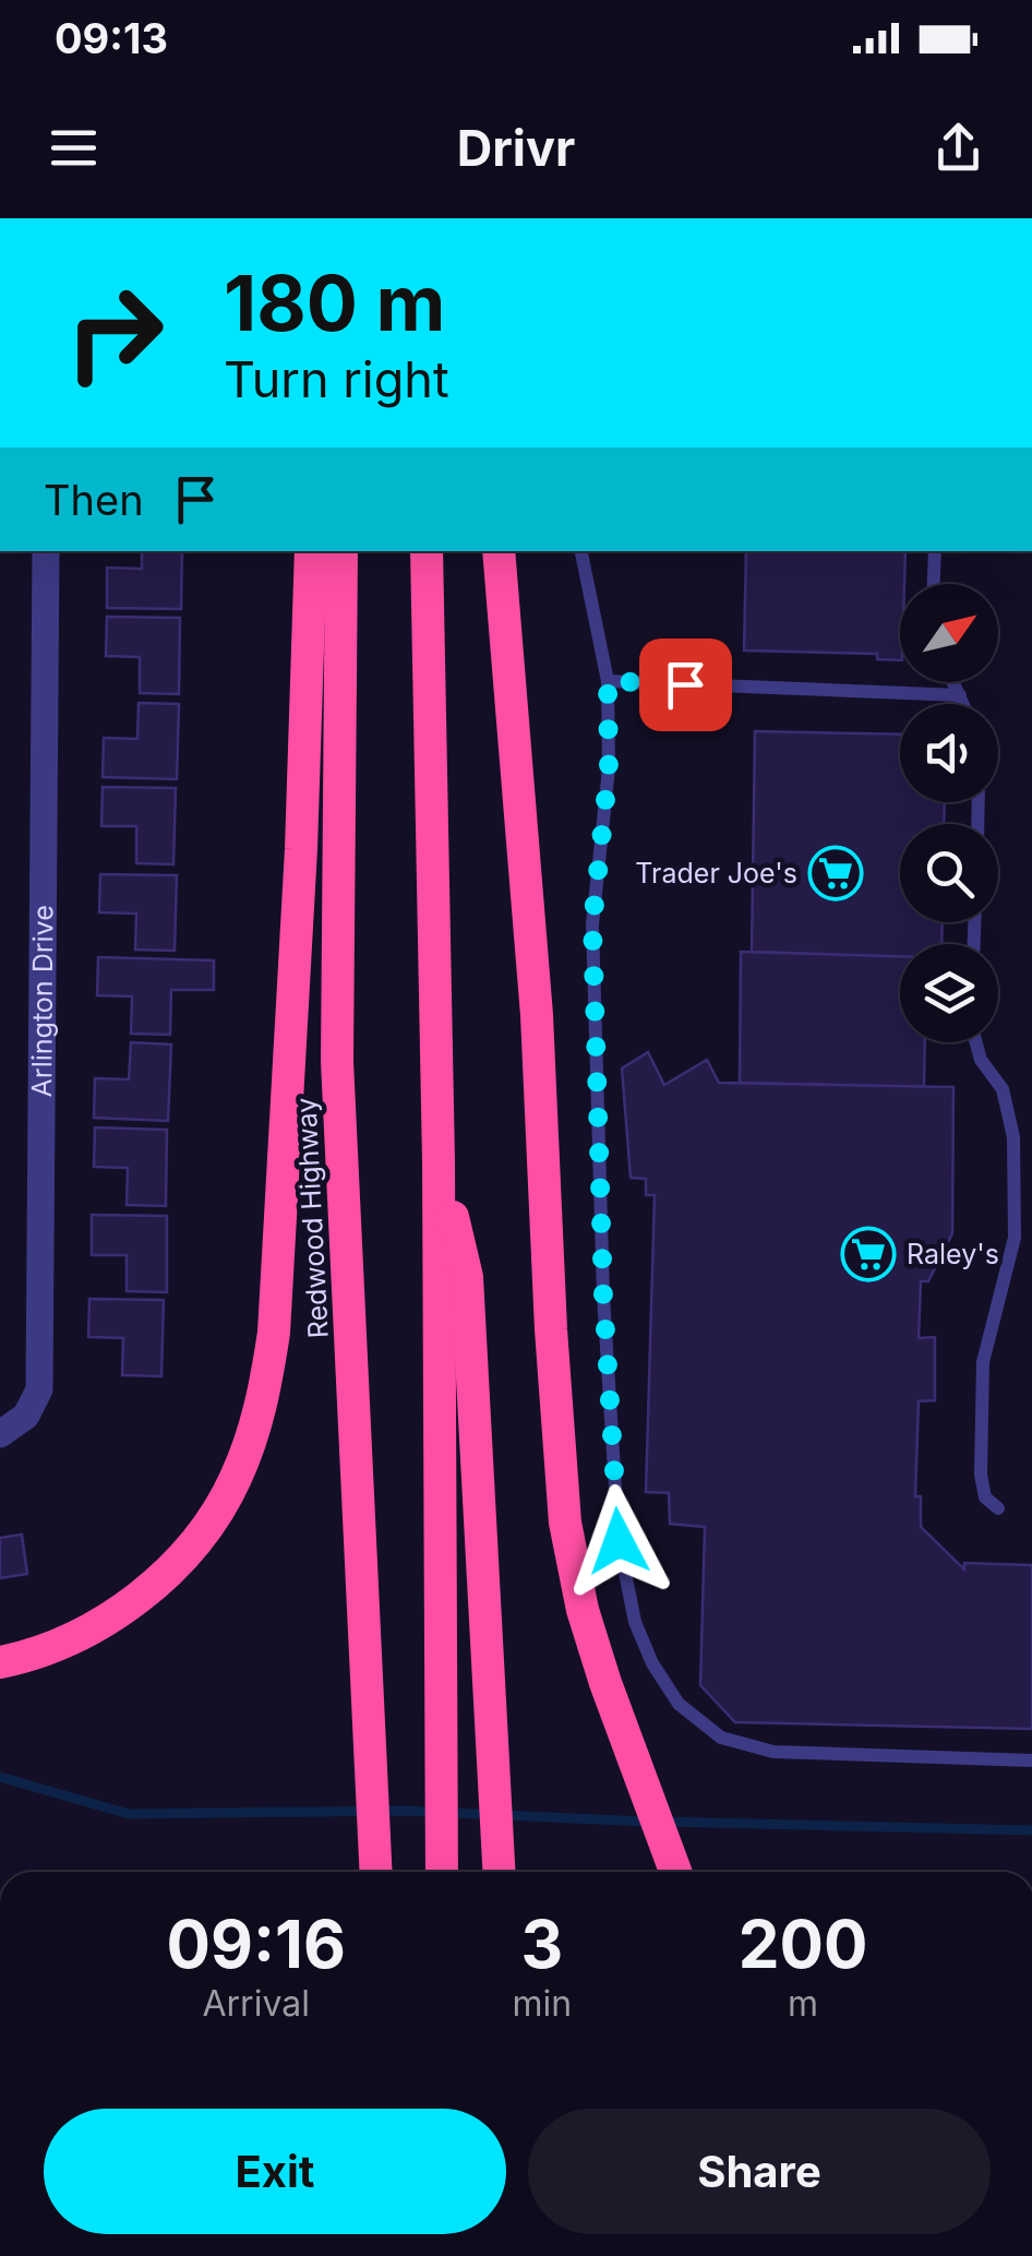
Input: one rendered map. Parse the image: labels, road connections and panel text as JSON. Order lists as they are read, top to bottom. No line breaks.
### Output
{"streets":{"highway":["Redwood Highway"],"street":["Arlington Drive"]},"places":{"supermarket":["Trader Joe's","Raley's"]},"north":"top right","page":{"status":"09:13","header":"Drivr","turn":["180 m","Turn right"],"then":"Then","eta":["09:16","Arrival","3","min","200","m"],"buttons":["Exit","Share"]}}
